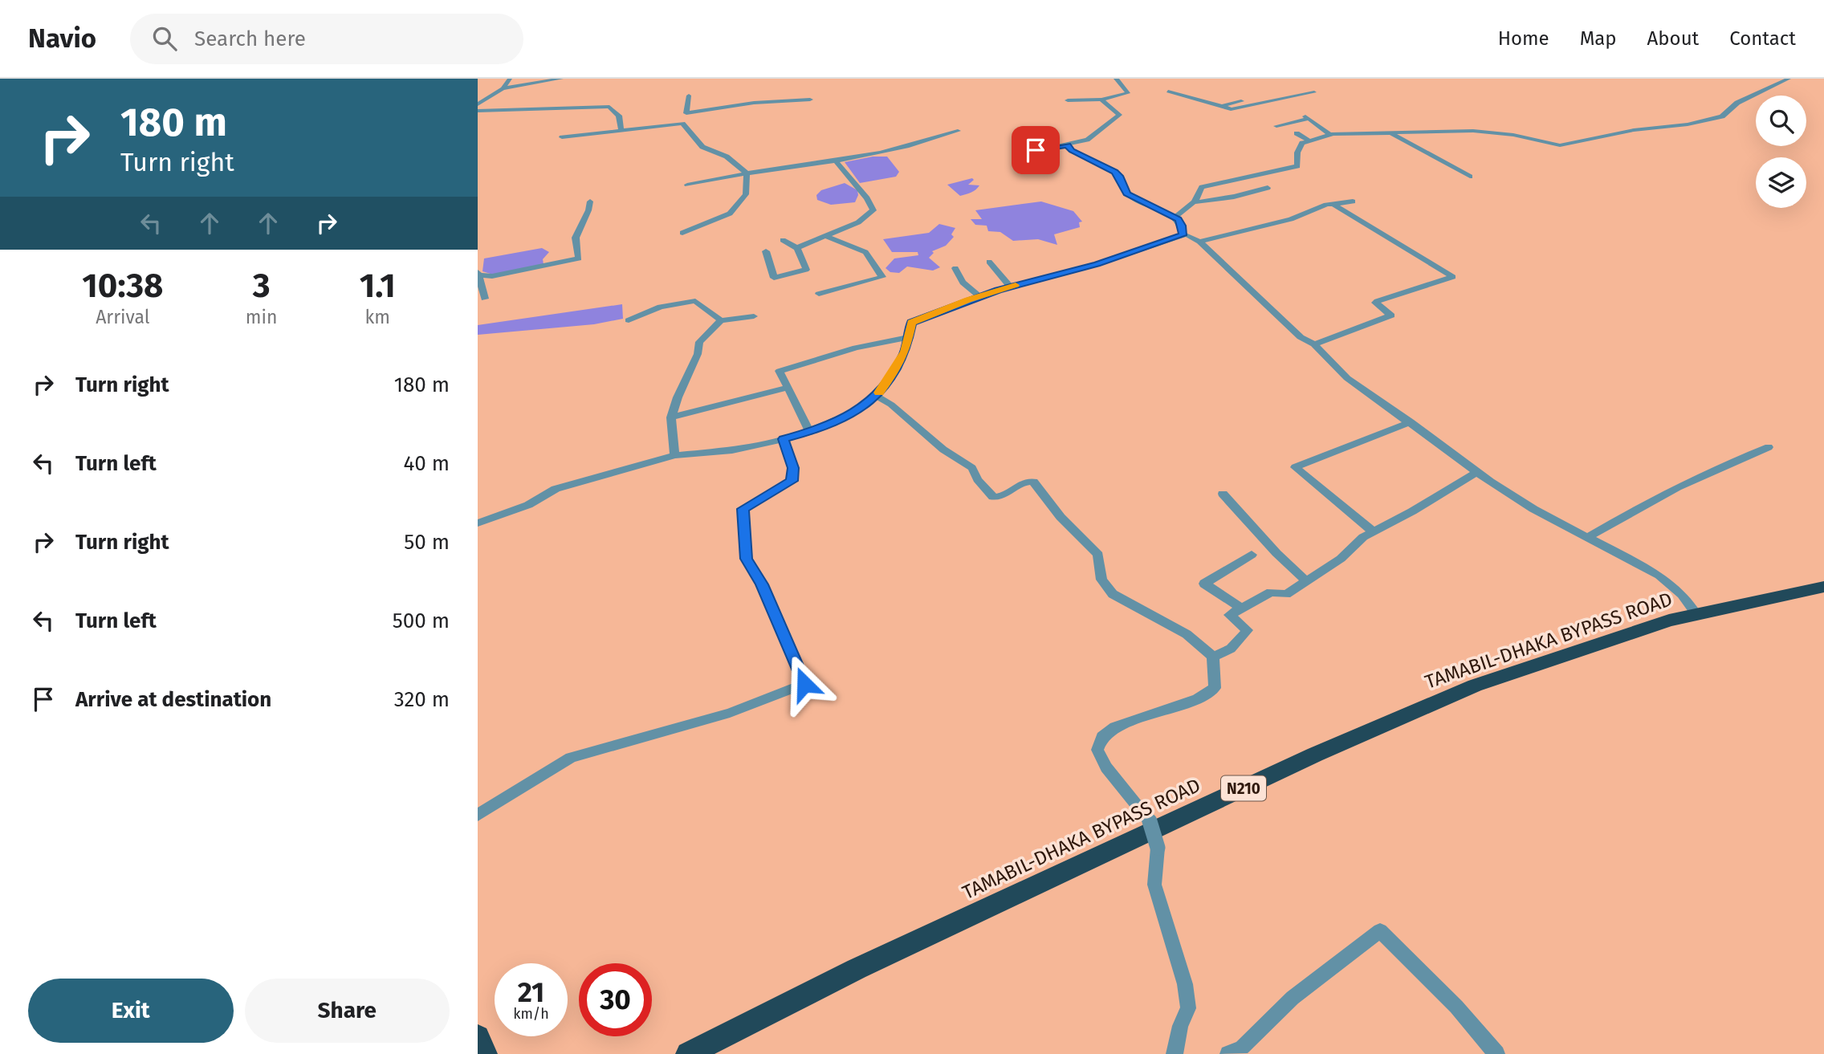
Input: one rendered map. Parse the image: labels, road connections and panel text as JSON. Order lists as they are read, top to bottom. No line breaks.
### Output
{"streets":{"highway":["TAMABIL-DHAKA BYPASS ROAD","N210"]},"page":{"header":"Navio","search":"Search here","nav":["Home","Map","About","Contact"],"turn":["180 m","Turn right"],"eta":["10:38","Arrival","3","min","1.1","km"],"list":[{"name":"Turn right","value":"180 m"},{"name":"Turn left","value":"40 m"},{"name":"Turn right","value":"50 m"},{"name":"Turn left","value":"500 m"},{"name":"Arrive at destination","value":"320 m"}],"speed":"21 km/h","limit":"30","buttons":["Exit","Share"]}}
